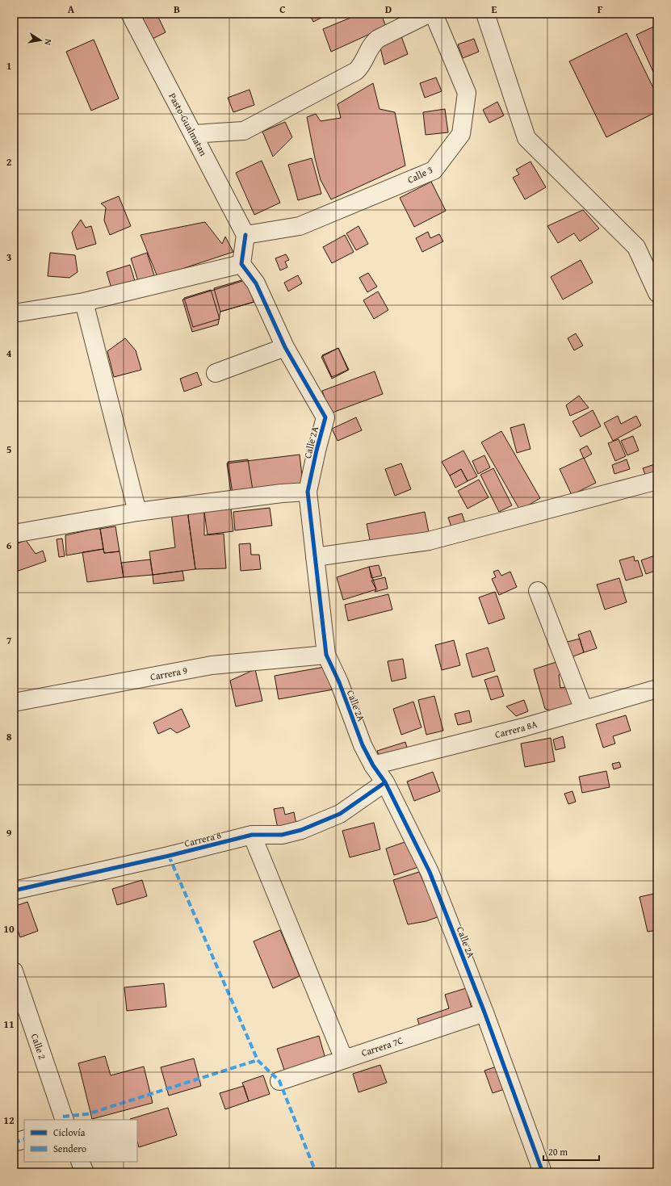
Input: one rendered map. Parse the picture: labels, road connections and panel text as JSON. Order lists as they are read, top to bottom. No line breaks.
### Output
{"streets":{"street":["Pasto-Gualmatan","Calle 3","Calle 2A","Carrera 9","Carrera 8A","Carrera 8","Calle 2","Carrera 7C"]},"crossings":[["Pasto-Gualmatan","Calle 3"],["Calle 2A","Carrera 9"],["Calle 2A","Carrera 8A"],["Calle 2A","Carrera 8"],["Calle 2A","Carrera 7C"]],"legend":["Ciclovía","Sendero"],"scale_bar":"20 m","north":"right","grid":{"columns":["A","B","C","D","E","F"],"rows":["1","2","3","4","5","6","7","8","9","10","11","12"]}}
